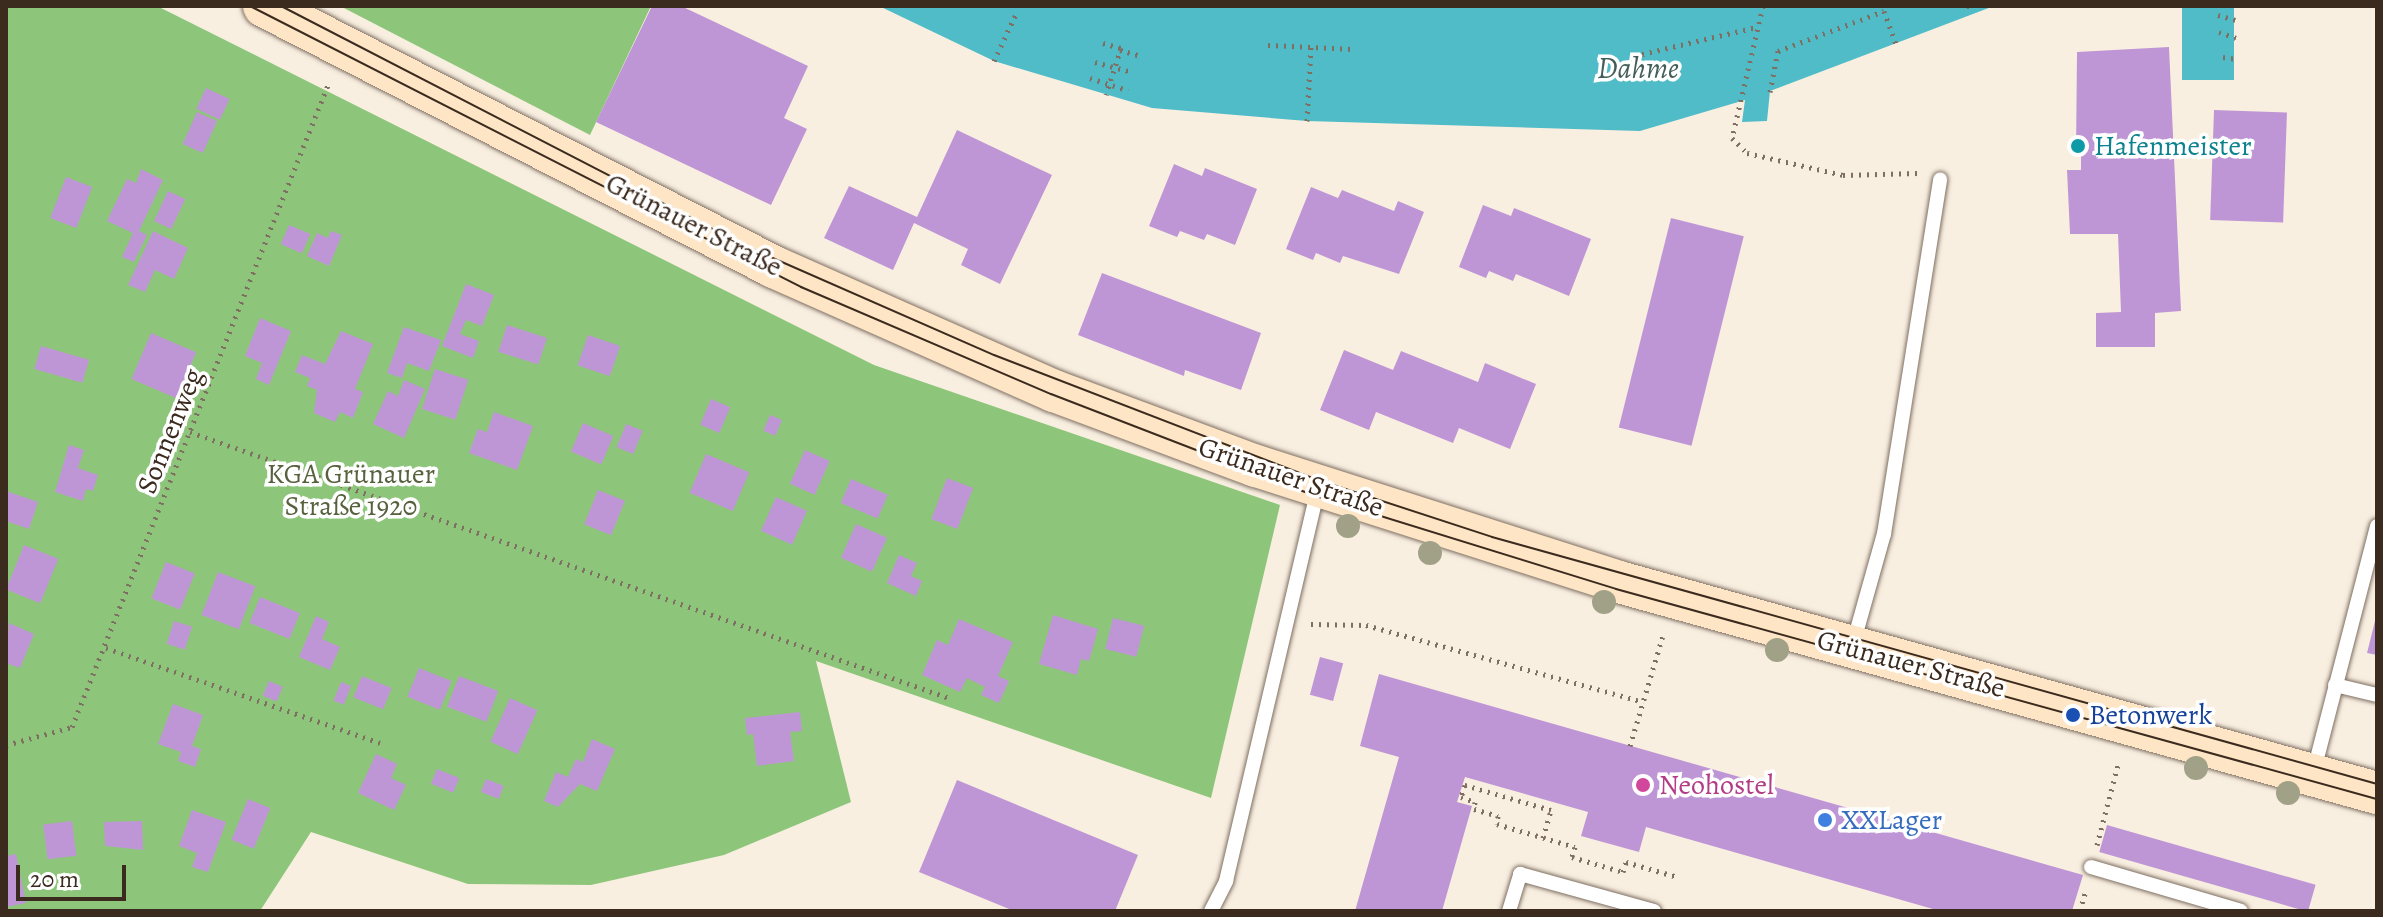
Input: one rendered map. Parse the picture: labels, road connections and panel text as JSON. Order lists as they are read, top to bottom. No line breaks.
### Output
{"streets":{"main road":["Grünauer Straße"],"path":["Sonnenweg"]},"water":["Dahme"],"parks":["KGA Grünauer Straße 1920"],"places":["Hafenmeister","Betonwerk","Neohostel","XXLager"],"scale_bar":"20 m"}
